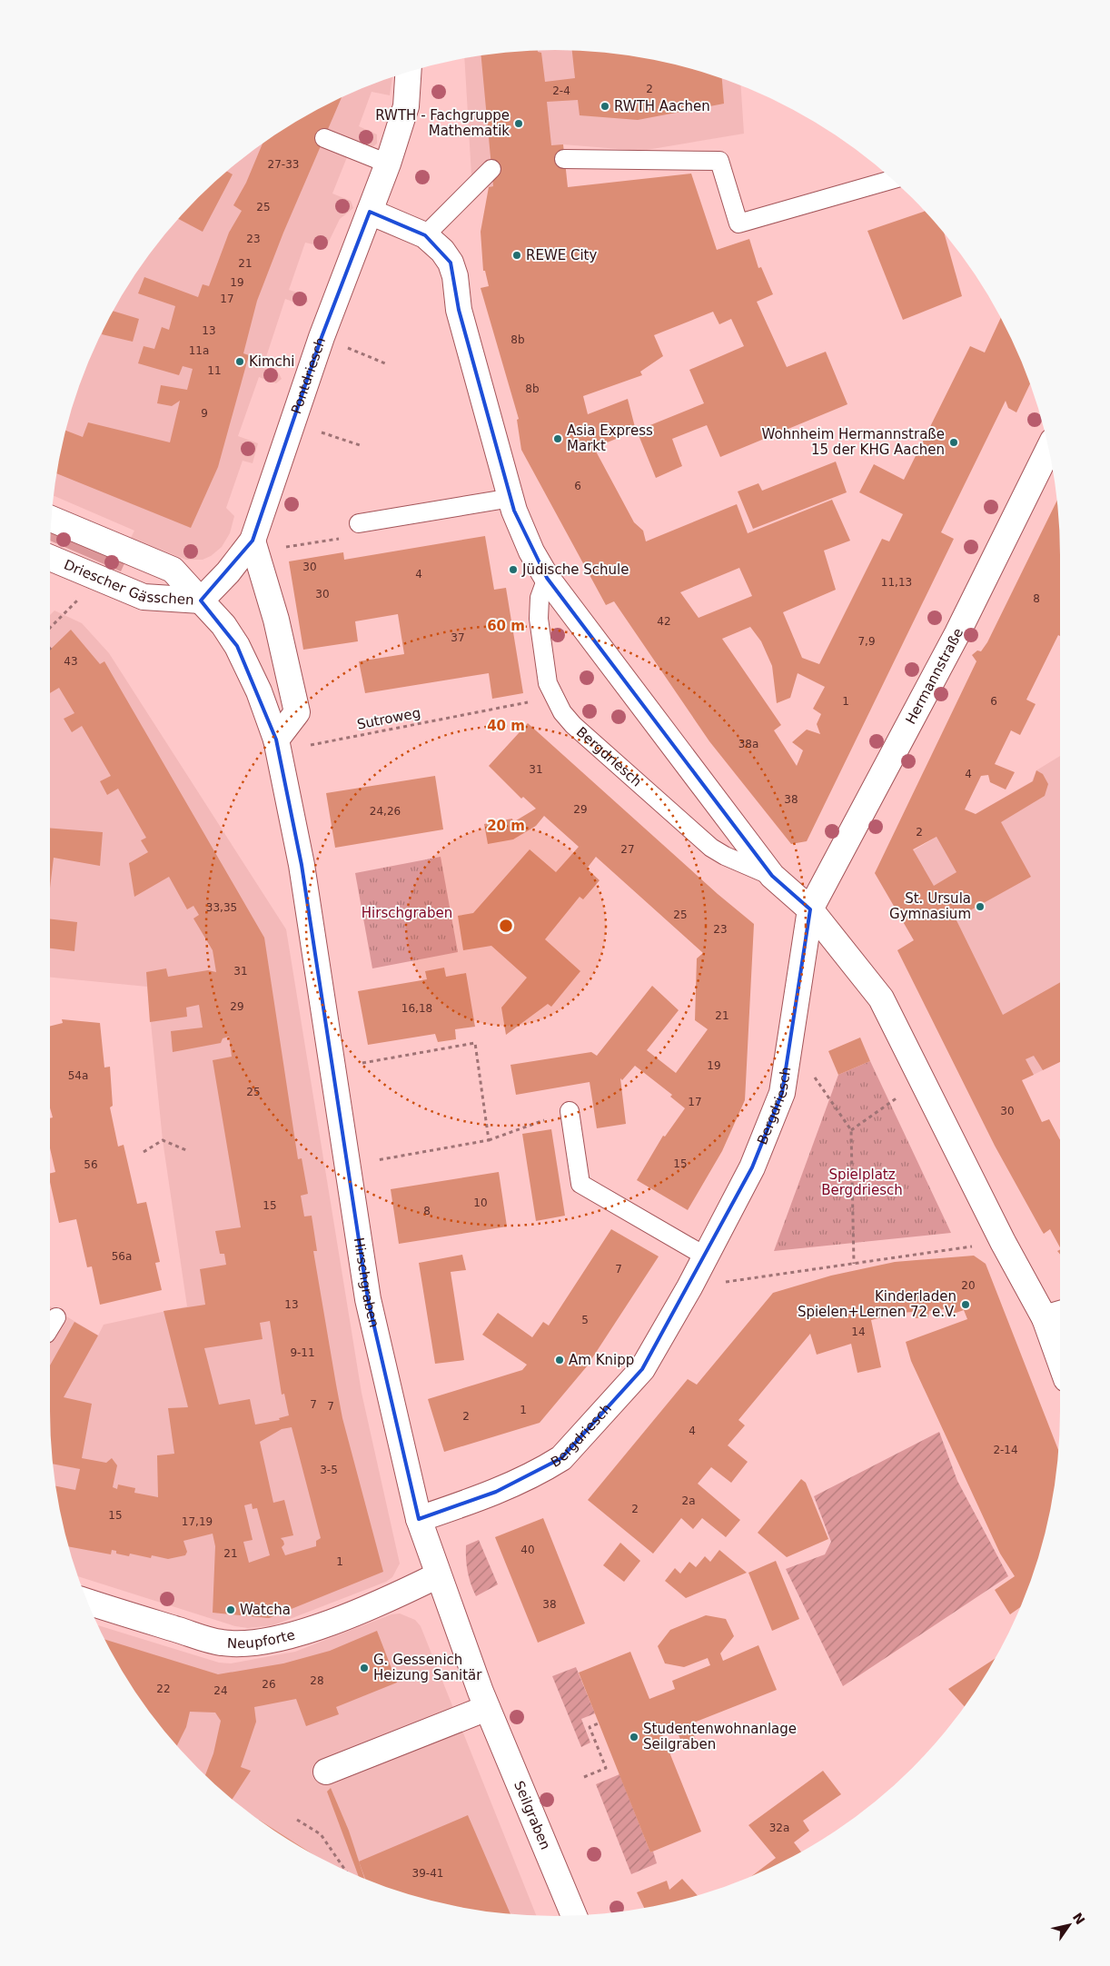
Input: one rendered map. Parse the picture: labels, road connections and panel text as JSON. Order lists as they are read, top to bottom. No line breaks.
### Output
{"streets":{"street":["Pontdriesch","Driescher Gässchen","Hermannstraße","Bergdriesch","Hirschgraben","Neupforte","Seilgraben"],"path":["Sutroweg"]},"crossings":[["Pontdriesch","Driescher Gässchen"],["Pontdriesch","Hirschgraben"],["Driescher Gässchen","Hirschgraben"],["Hermannstraße","Bergdriesch"],["Sutroweg","Hirschgraben"],["Bergdriesch","Hirschgraben"],["Hirschgraben","Neupforte"],["Hirschgraben","Seilgraben"],["Neupforte","Seilgraben"]],"parks":["Hirschgraben","Spielplatz Bergdriesch"],"places":["RWTH Aachen","RWTH - Fachgruppe Mathematik","REWE City","Kimchi","Asia Express Markt","Wohnheim Hermannstraße 15 der KHG Aachen","Jüdische Schule","St. Ursula Gymnasium","Kinderladen Spielen+Lernen 72 e.V.","Am Knipp","Watcha","G. Gessenich Heizung Sanitär","Studentenwohnanlage Seilgraben"],"house_numbers":["2","2-4","27-33","25","23","21","19","17","13","8b","11a","11","8b","9","6","30","4","11,13","30","8","42","37","7,9","43","1","6","38a","31","4","38","29","24,26","2","27","33,35","25","23","31","29","16,18","21","19","54a","25","17","30","15","56","10","15","8","56a","7","20","13","5","14","9-11","7","7","1","2","4","2-14","3-5","2a","2","15","17,19","40","21","1","38","28","26","22","24","32a","39-41"],"north":"top right","rings":["60 m","40 m","20 m"]}
